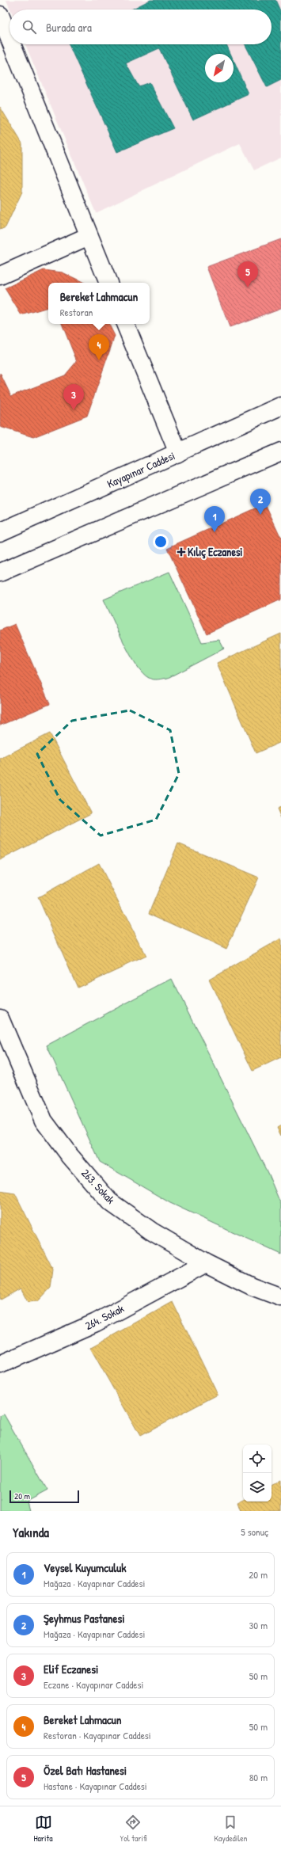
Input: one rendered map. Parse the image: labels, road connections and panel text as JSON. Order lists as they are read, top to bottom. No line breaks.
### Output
{"streets":{"street":["Kayapınar Caddesi","263. Sokak","264. Sokak"]},"crossings":[["263. Sokak","264. Sokak"]],"places":{"health":["Kılıç Eczanesi"]},"scale_bar":"20 m","north":"bottom left","page":{"search":"Burada ara","pins":["5","4","3","2","1"],"popup":["Bereket Lahmacun","Restoran"],"scale":"20 m","heading":["Yakında","5 sonuç"],"list":[{"mark":"1","name":"Veysel Kuyumculuk","note":"Mağaza · Kayapınar Caddesi","value":"20 m"},{"mark":"2","name":"Şeyhmus Pastanesi","note":"Mağaza · Kayapınar Caddesi","value":"30 m"},{"mark":"3","name":"Elif Eczanesi","note":"Eczane · Kayapınar Caddesi","value":"50 m"},{"mark":"4","name":"Bereket Lahmacun","note":"Restoran · Kayapınar Caddesi","value":"50 m"},{"mark":"5","name":"Özel Batı Hastanesi","note":"Hastane · Kayapınar Caddesi","value":"80 m"}],"nav":["Harita","Yol tarifi","Kaydedilen"]}}
